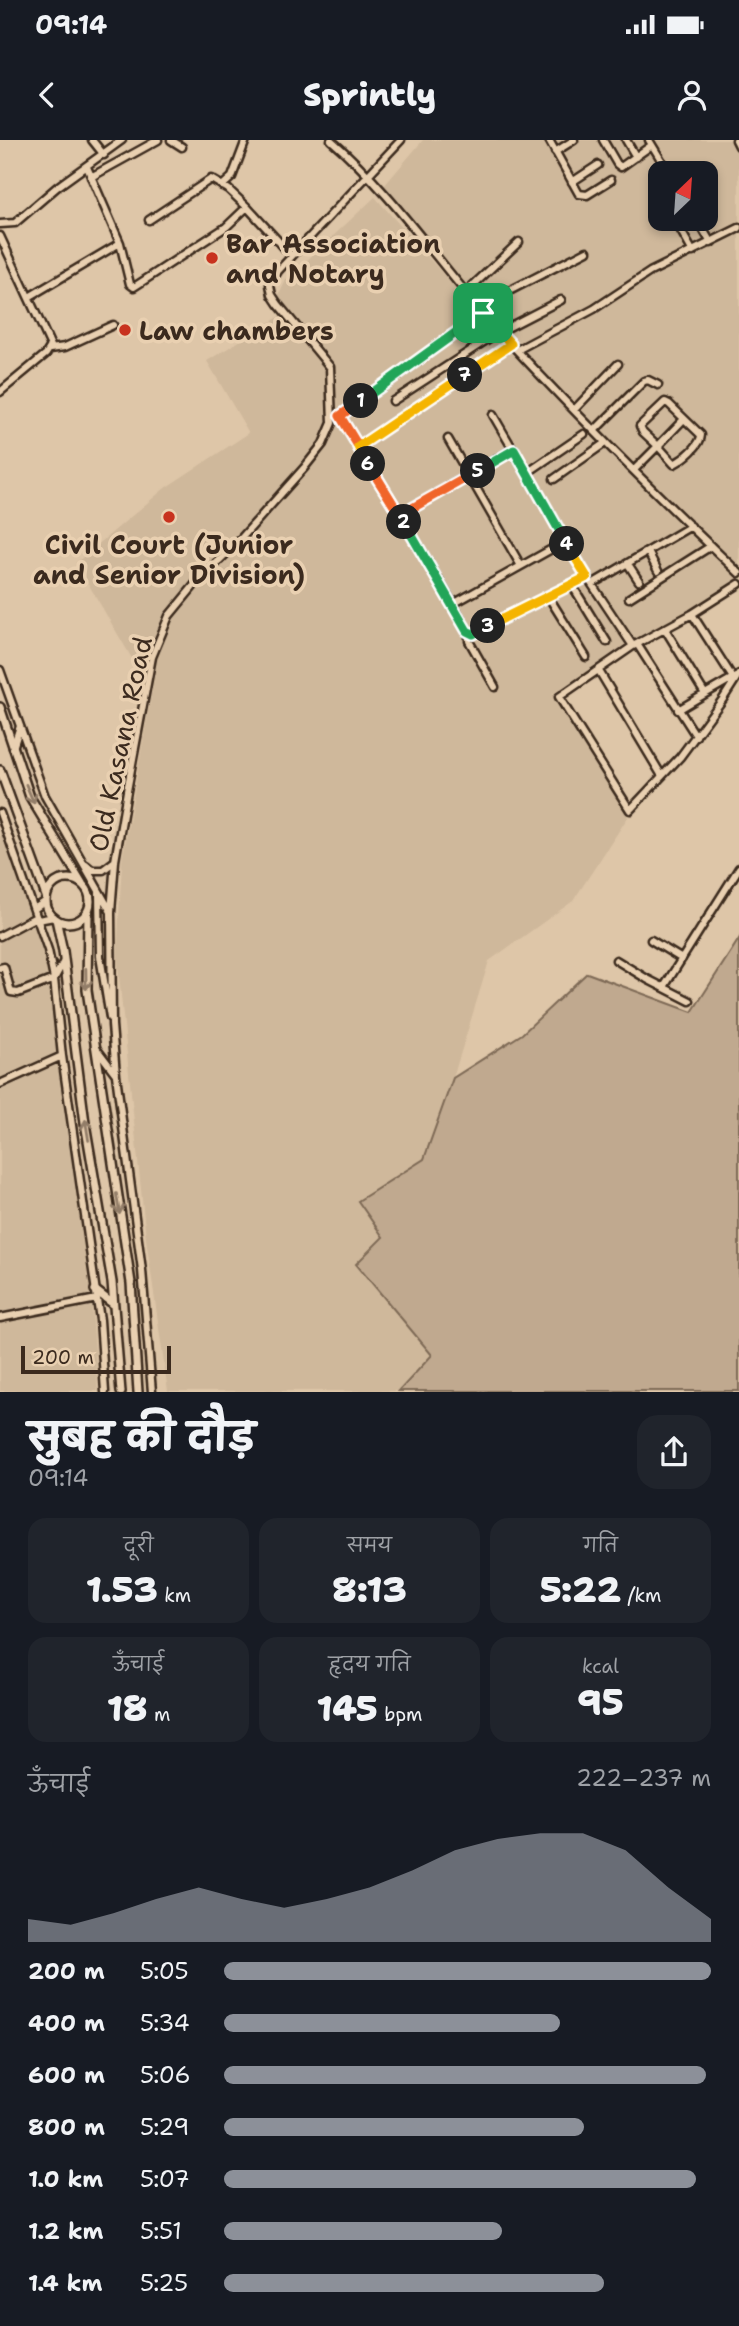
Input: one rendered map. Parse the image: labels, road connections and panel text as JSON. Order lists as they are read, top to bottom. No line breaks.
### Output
{"streets":{"street":["Old Kasana Road"]},"places":["Bar Association and Notary","Law chambers","Civil Court (Junior and Senior Division)"],"scale_bar":"200 m","north":"top right","page":{"status":"09:14","header":"Sprintly","pins":["7","1","6","5","2","4","3"],"scale":"200 m","heading":["सुबह की दौड़","09:14"],"stats":[["दूरी","1.53 km"],["समय","8:13"],["गति","5:22 /km"],["ऊँचाई","18 m"],["हृदय गति","145 bpm"],["kcal","95"]],"chart":["ऊँचाई","222–237 m"],"list":[{"name":"200 m","note":"5:05"},{"name":"400 m","note":"5:34"},{"name":"600 m","note":"5:06"},{"name":"800 m","note":"5:29"},{"name":"1.0 km","note":"5:07"},{"name":"1.2 km","note":"5:51"},{"name":"1.4 km","note":"5:25"}]}}
